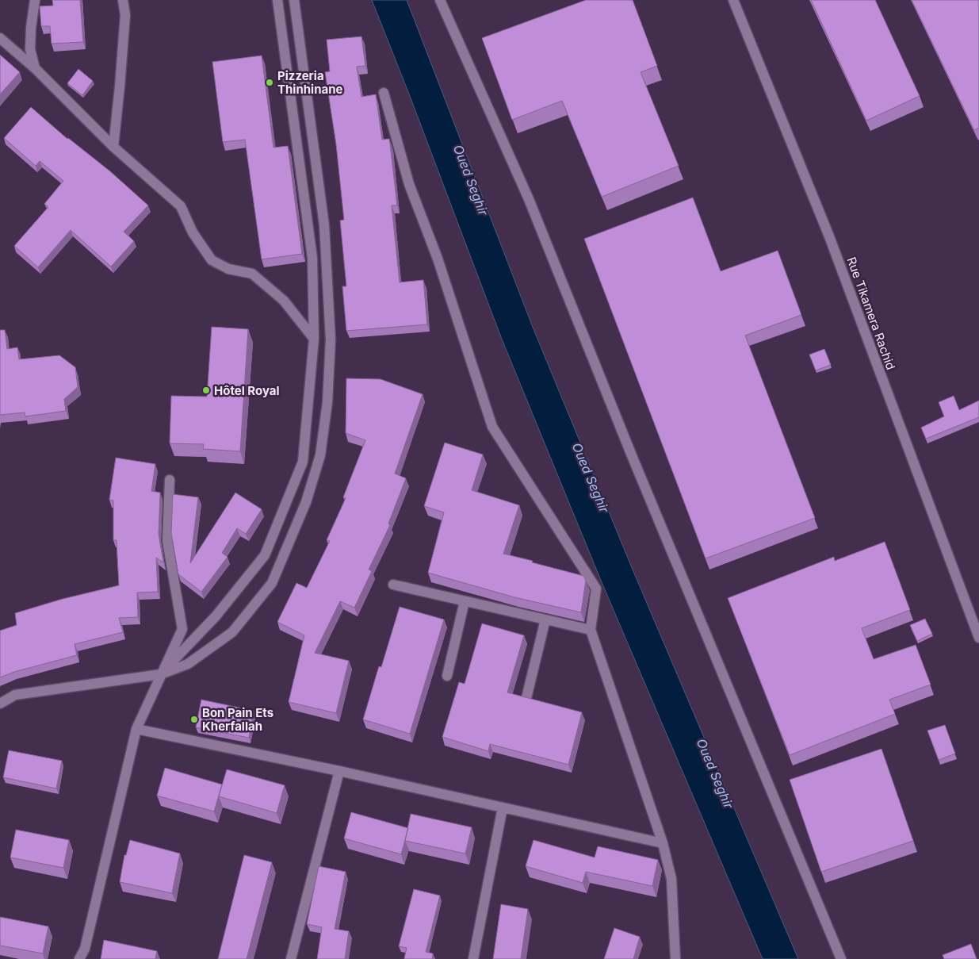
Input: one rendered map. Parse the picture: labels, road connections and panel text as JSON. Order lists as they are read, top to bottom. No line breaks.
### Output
{"streets":{"street":["Rue Tikamera Rachid"]},"water":["Oued Seghir"],"places":["Pizzeria Thinhinane","Hôtel Royal","Bon Pain Ets Kherfallah"]}
